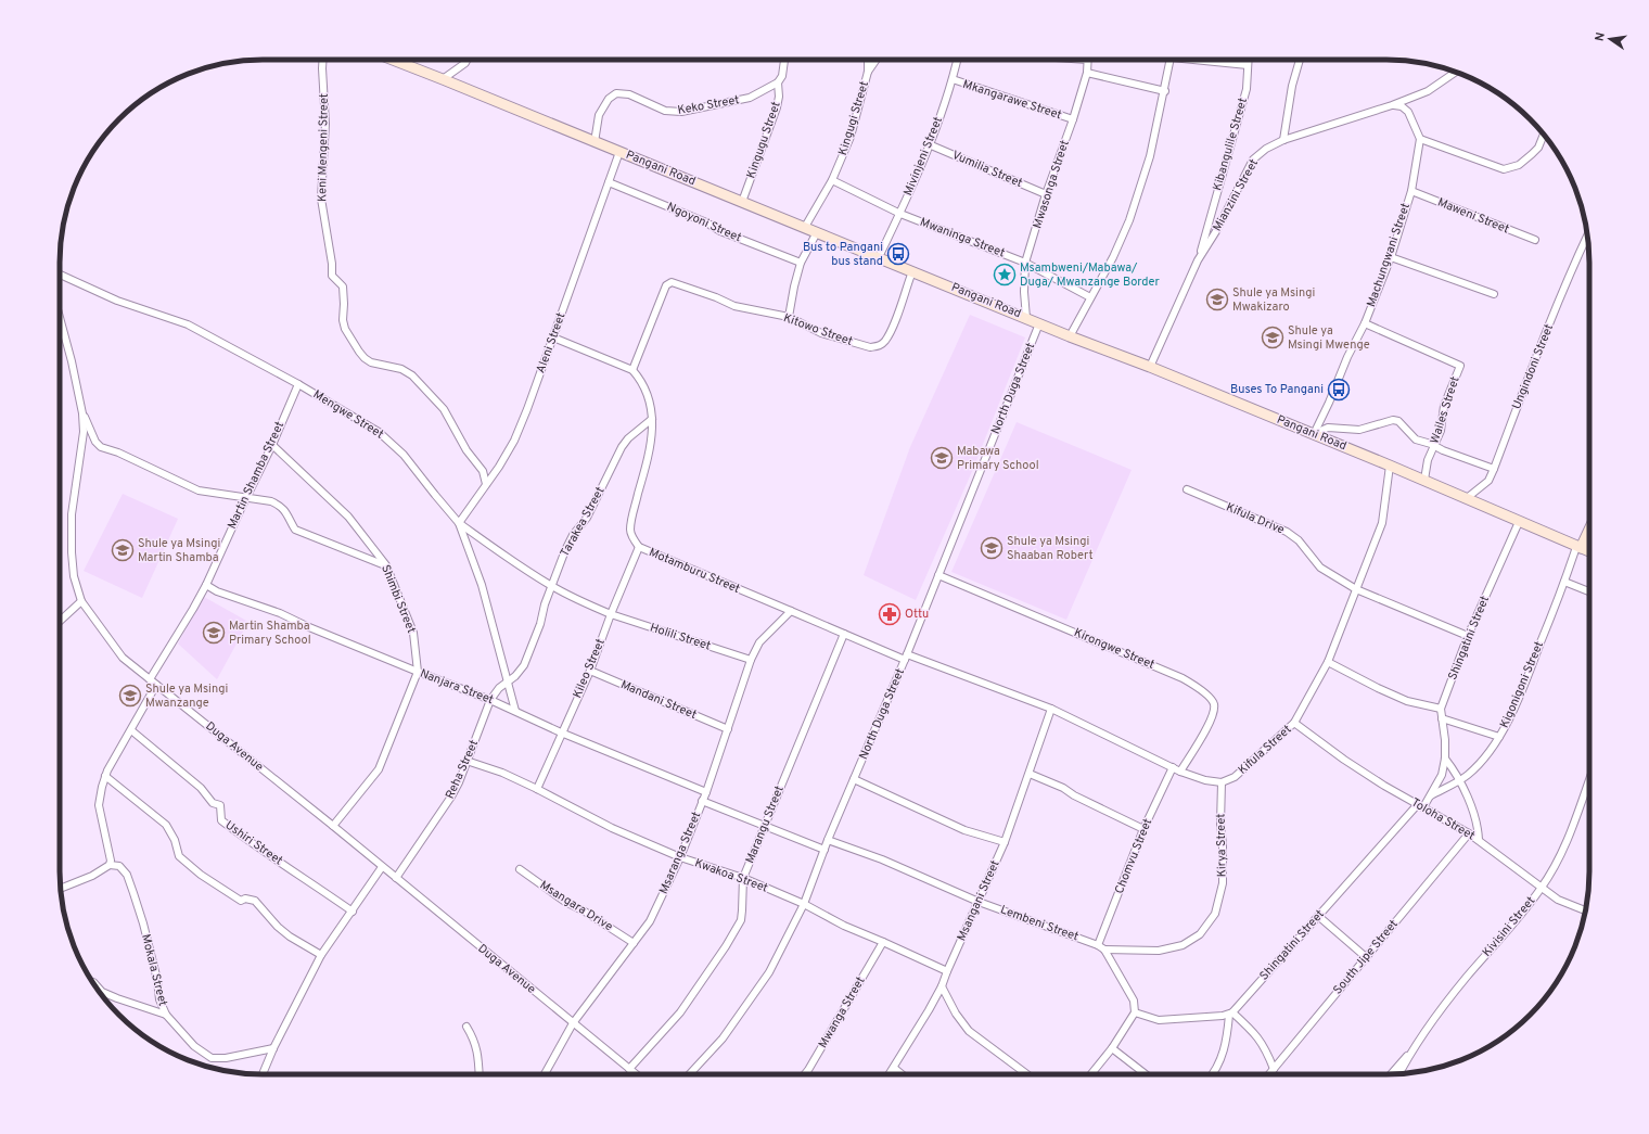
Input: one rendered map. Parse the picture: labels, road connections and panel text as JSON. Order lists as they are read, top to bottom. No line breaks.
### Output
{"streets":{"main road":["Pangani Road"],"street":["Mkangarawe Street","Keko Street","Kingugi Street","Kingugu Street","Kibangulile Street","Keni Mengeni Street","Mivinjeni Street","Vumilia Street","Mwasonga Street","Mianzini Street","Maweni Street","Ngoyoni Street","Mwaninga Street","Machungwani Street","Kitowo Street","Aleni Street","Ungindoni Street","North Duga Street","Wailes Street","Mengwe Street","Martin Shamba Street","Kifula Drive","Tarakea Street","Motamburu Street","Shimbi Street","Holili Street","Shingatini Street","Kirongwe Street","Kileo Street","Kigonigoni Street","Nanjara Street","Mandani Street","Duga Avenue","Kifula Street","Reha Street","Toloha Street","Marangu Street","Ushiri Street","Kirya Street","Msaranga Street","Chomvu Street","Kwakoa Street","Msangani Street","Msangara Drive","Lembeni Street","Kivisini Street","South Jipe Street","Mokala Street","Mwanga Street"]},"crossings":[["Mkangarawe Street","Mivinjeni Street"],["Mkangarawe Street","Mwasonga Street"],["Keko Street","Kingugu Street"],["Keko Street","Pangani Road"],["Kingugi Street","Pangani Road"],["Kingugi Street","Mwaninga Street"],["Kingugu Street","Pangani Road"],["Kibangulile Street","Mianzini Street"],["Keni Mengeni Street","Aleni Street"],["Mivinjeni Street","Pangani Road"],["Mivinjeni Street","Vumilia Street"],["Mivinjeni Street","Mwaninga Street"],["Pangani Road","Mwasonga Street"],["Pangani Road","Mianzini Street"],["Pangani Road","Machungwani Street"],["Pangani Road","Kitowo Street"],["Pangani Road","Aleni Street"],["Pangani Road","Ungindoni Street"],["Pangani Road","North Duga Street"],["Pangani Road","Wailes Street"],["Pangani Road","Shingatini Street"],["Pangani Road","Kigonigoni Street"],["Pangani Road","Kifula Street"],["Vumilia Street","Mwasonga Street"],["Mwasonga Street","Mwaninga Street"],["Maweni Street","Machungwani Street"],["Ngoyoni Street","Aleni Street"],["Machungwani Street","Wailes Street"],["Kitowo Street","Motamburu Street"],["Aleni Street","Mengwe Street"],["Aleni Street","Holili Street"],["North Duga Street","Motamburu Street"],["North Duga Street","Kirongwe Street"],["North Duga Street","Kwakoa Street"],["North Duga Street","Lembeni Street"],["Mengwe Street","Martin Shamba Street"],["Mengwe Street","Tarakea Street"],["Mengwe Street","Holili Street"],["Mengwe Street","Nanjara Street"],["Mengwe Street","Reha Street"],["Martin Shamba Street","Shimbi Street"],["Martin Shamba Street","Nanjara Street"],["Martin Shamba Street","Duga Avenue"],["Kifula Drive","Shingatini Street"],["Kifula Drive","Kifula Street"],["Tarakea Street","Motamburu Street"],["Tarakea Street","Holili Street"],["Tarakea Street","Reha Street"],["Motamburu Street","Kileo Street"],["Motamburu Street","Marangu Street"],["Motamburu Street","Msaranga Street"],["Shimbi Street","Nanjara Street"],["Holili Street","Kileo Street"],["Holili Street","Msaranga Street"],["Shingatini Street","Kigonigoni Street"],["Shingatini Street","Toloha Street"],["Kileo Street","Nanjara Street"],["Kileo Street","Mandani Street"],["Kileo Street","Kwakoa Street"],["Nanjara Street","Reha Street"],["Nanjara Street","Msaranga Street"],["Mandani Street","Msaranga Street"],["Duga Avenue","Reha Street"],["Duga Avenue","Marangu Street"],["Duga Avenue","Msaranga Street"],["Kifula Street","Toloha Street"],["Kifula Street","Kirya Street"],["Reha Street","Kwakoa Street"],["Toloha Street","Kivisini Street"],["Toloha Street","South Jipe Street"],["Marangu Street","Kwakoa Street"],["Kirya Street","Lembeni Street"],["Msaranga Street","Kwakoa Street"],["Msaranga Street","Msangara Drive"],["Chomvu Street","Lembeni Street"],["Kwakoa Street","Msangani Street"],["Kwakoa Street","Mwanga Street"],["Msangani Street","Lembeni Street"]],"places":{"bus stop":["Bus to Pangani bus stand","Buses To Pangani"],"place":["Msambweni/Mabawa/ Duga/ Mwanzange Border"],"school or university":["Shule ya Msingi Mwakizaro","Shule ya Msingi Mwenge","Mabawa Primary School","Shule ya Msingi Shaaban Robert","Shule ya Msingi Martin Shamba","Martin Shamba Primary School","Shule ya Msingi Mwanzange"],"pharmacy":["Ottu"]},"north":"left"}
